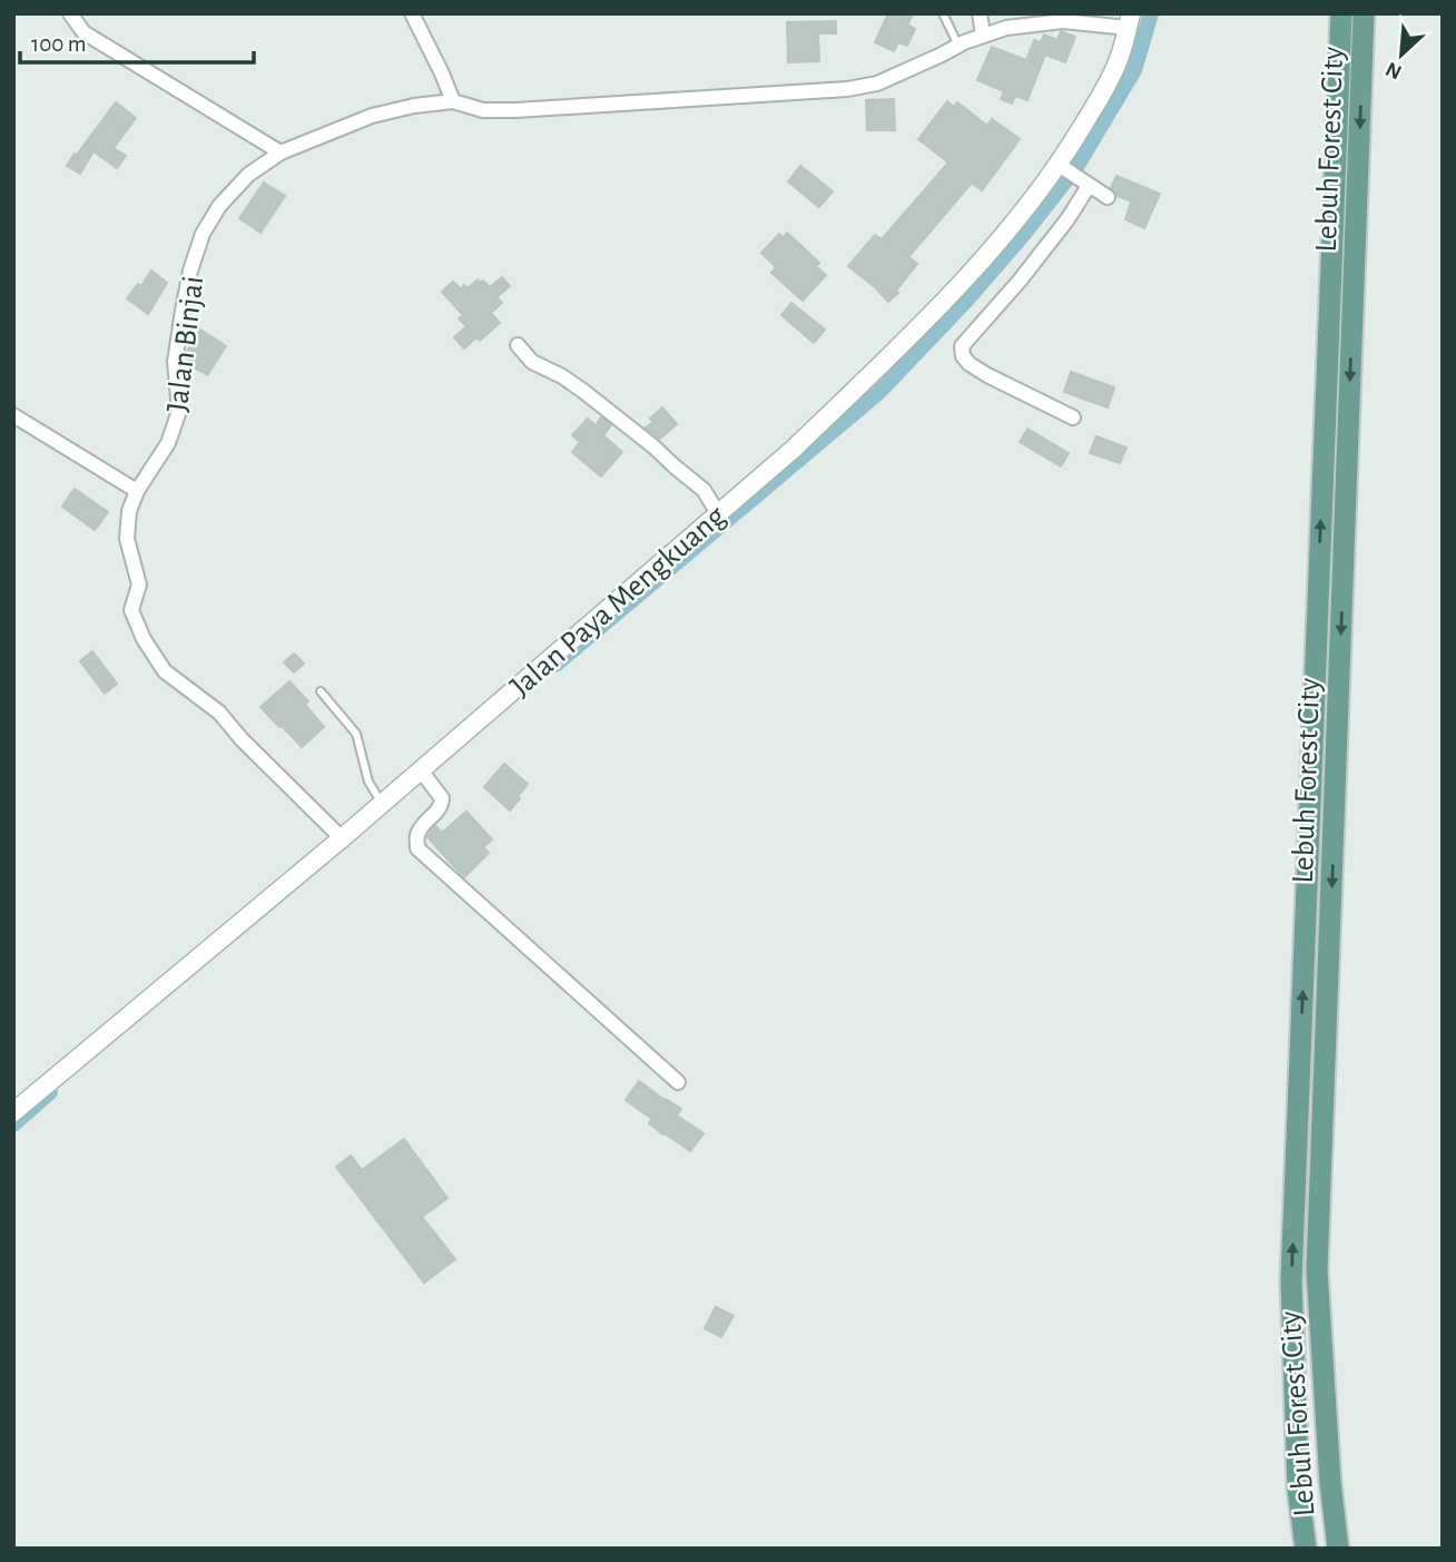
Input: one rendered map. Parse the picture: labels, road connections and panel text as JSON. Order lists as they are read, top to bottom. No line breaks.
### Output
{"streets":{"main road":["Lebuh Forest City"],"street":["Jalan Binjai","Jalan Paya Mengkuang"]},"crossings":[["Jalan Binjai","Jalan Paya Mengkuang"]],"scale_bar":"100 m","north":"bottom left"}
